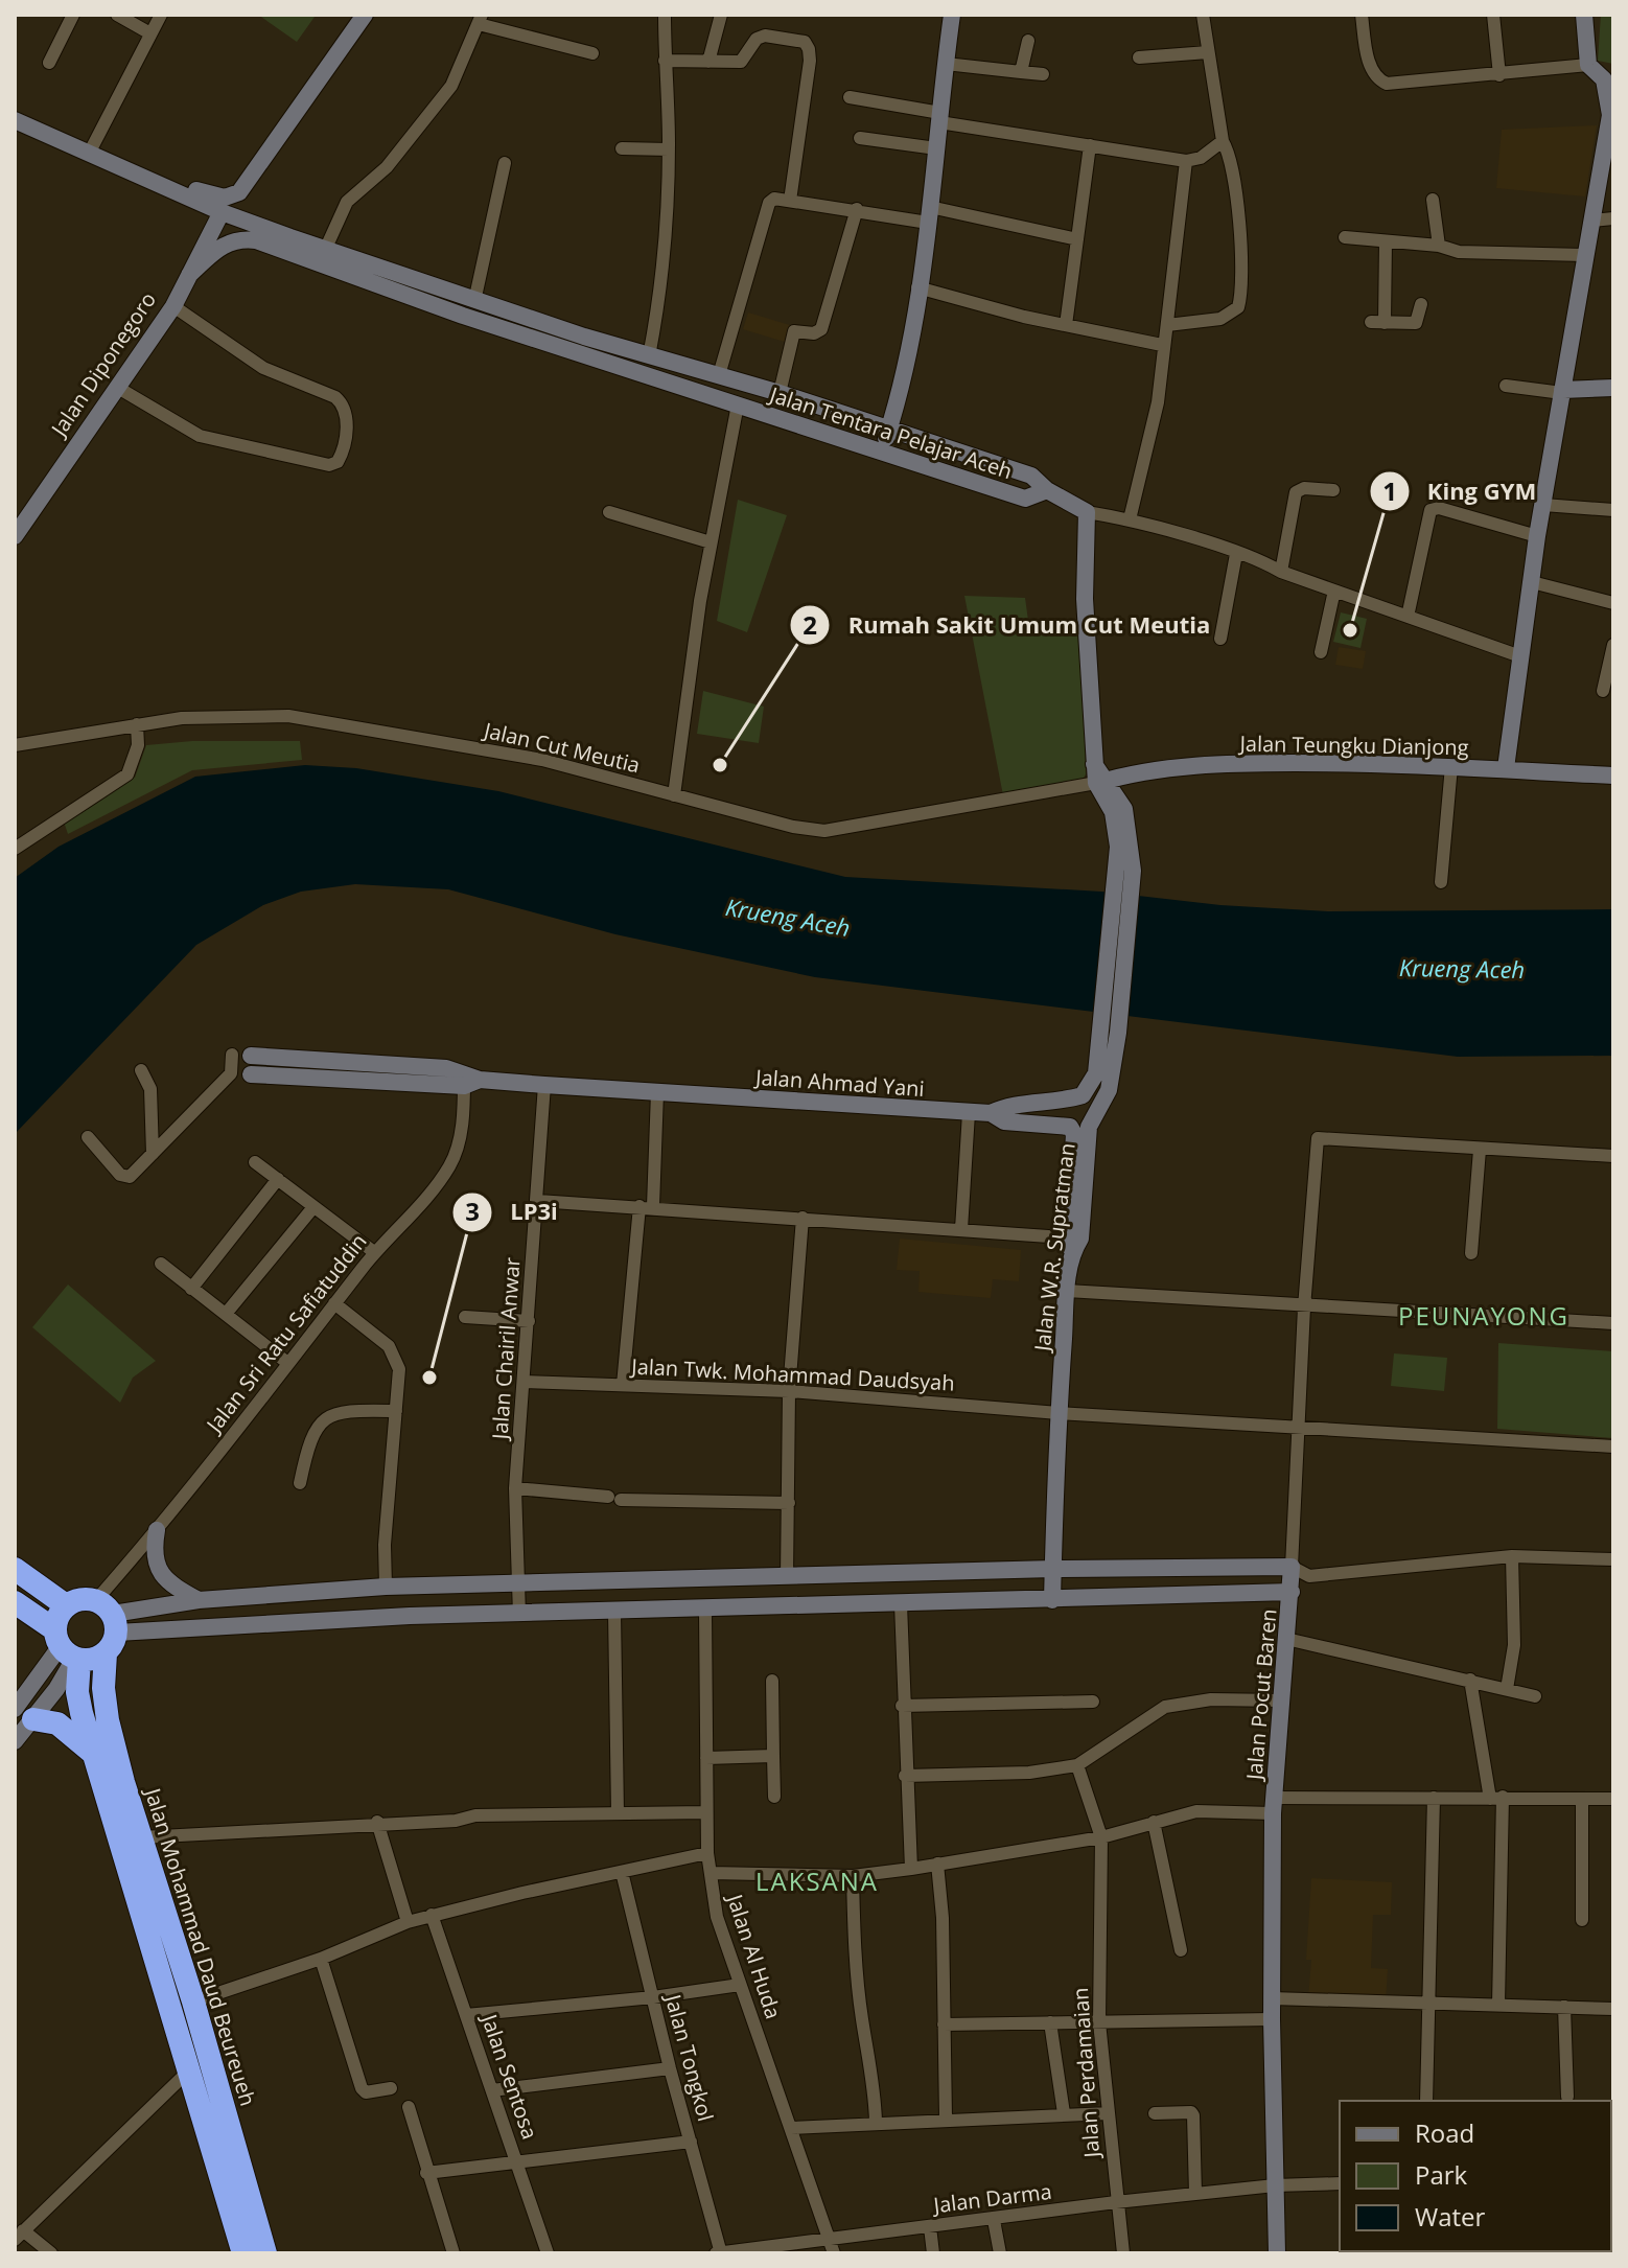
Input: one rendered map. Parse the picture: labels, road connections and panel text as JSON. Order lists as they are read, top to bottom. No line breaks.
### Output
{"streets":{"highway":["Jalan Mohammad Daud Beureueh"],"main road":["Jalan Diponegoro","Jalan Tentara Pelajar Aceh","Jalan Teungku Dianjong","Jalan Ahmad Yani","Jalan W.R. Supratman","Jalan Pocut Baren"],"street":["Jalan Cut Meutia","Jalan Sri Ratu Safiatuddin","Jalan Chairil Anwar","Jalan Twk. Mohammad Daudsyah","Jalan Al Huda","Jalan Tongkol","Jalan Perdamaian","Jalan Sentosa","Jalan Darma"]},"crossings":[["Jalan Diponegoro","Jalan Tentara Pelajar Aceh"],["Jalan Teungku Dianjong","Jalan Cut Meutia"],["Jalan Teungku Dianjong","Jalan W.R. Supratman"],["Jalan Cut Meutia","Jalan W.R. Supratman"],["Jalan Ahmad Yani","Jalan W.R. Supratman"],["Jalan Ahmad Yani","Jalan Sri Ratu Safiatuddin"],["Jalan Ahmad Yani","Jalan Chairil Anwar"],["Jalan W.R. Supratman","Jalan Twk. Mohammad Daudsyah"],["Jalan Sri Ratu Safiatuddin","Jalan Mohammad Daud Beureueh"],["Jalan Chairil Anwar","Jalan Twk. Mohammad Daudsyah"],["Jalan Twk. Mohammad Daudsyah","Jalan Pocut Baren"],["Jalan Pocut Baren","Jalan Darma"],["Jalan Al Huda","Jalan Darma"],["Jalan Tongkol","Jalan Darma"],["Jalan Perdamaian","Jalan Darma"]],"districts":["PEUNAYONG","LAKSANA"],"water":["Krueng Aceh"],"places":["King GYM","Rumah Sakit Umum Cut Meutia","LP3i"],"legend":["Road","Park","Water"]}
